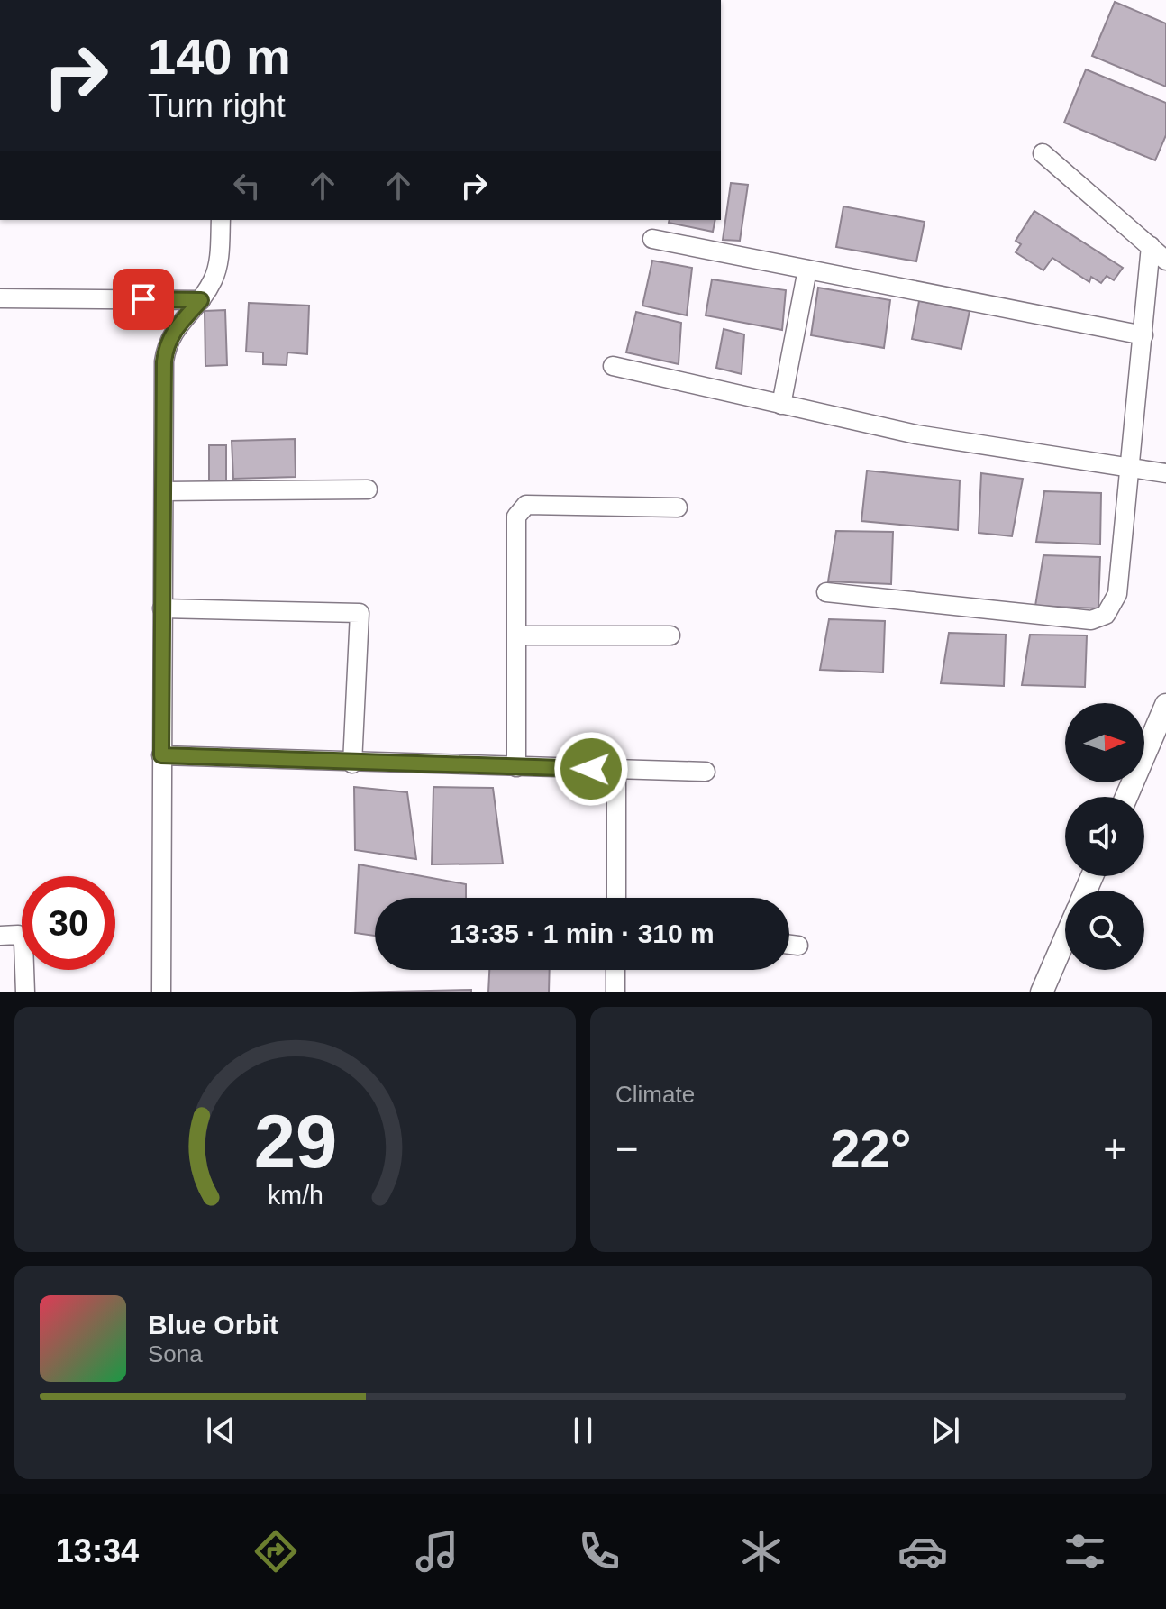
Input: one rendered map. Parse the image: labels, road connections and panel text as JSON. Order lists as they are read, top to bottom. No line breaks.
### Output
{"north":"right","page":{"turn":["140 m","Turn right"],"limit":"30","trip":"13:35 · 1 min · 310 m","tile":"Climate","heat":["−","22°","+"],"song":["Blue Orbit","Sona"],"tabs":"13:34","gauge":["29","km/h"]}}
